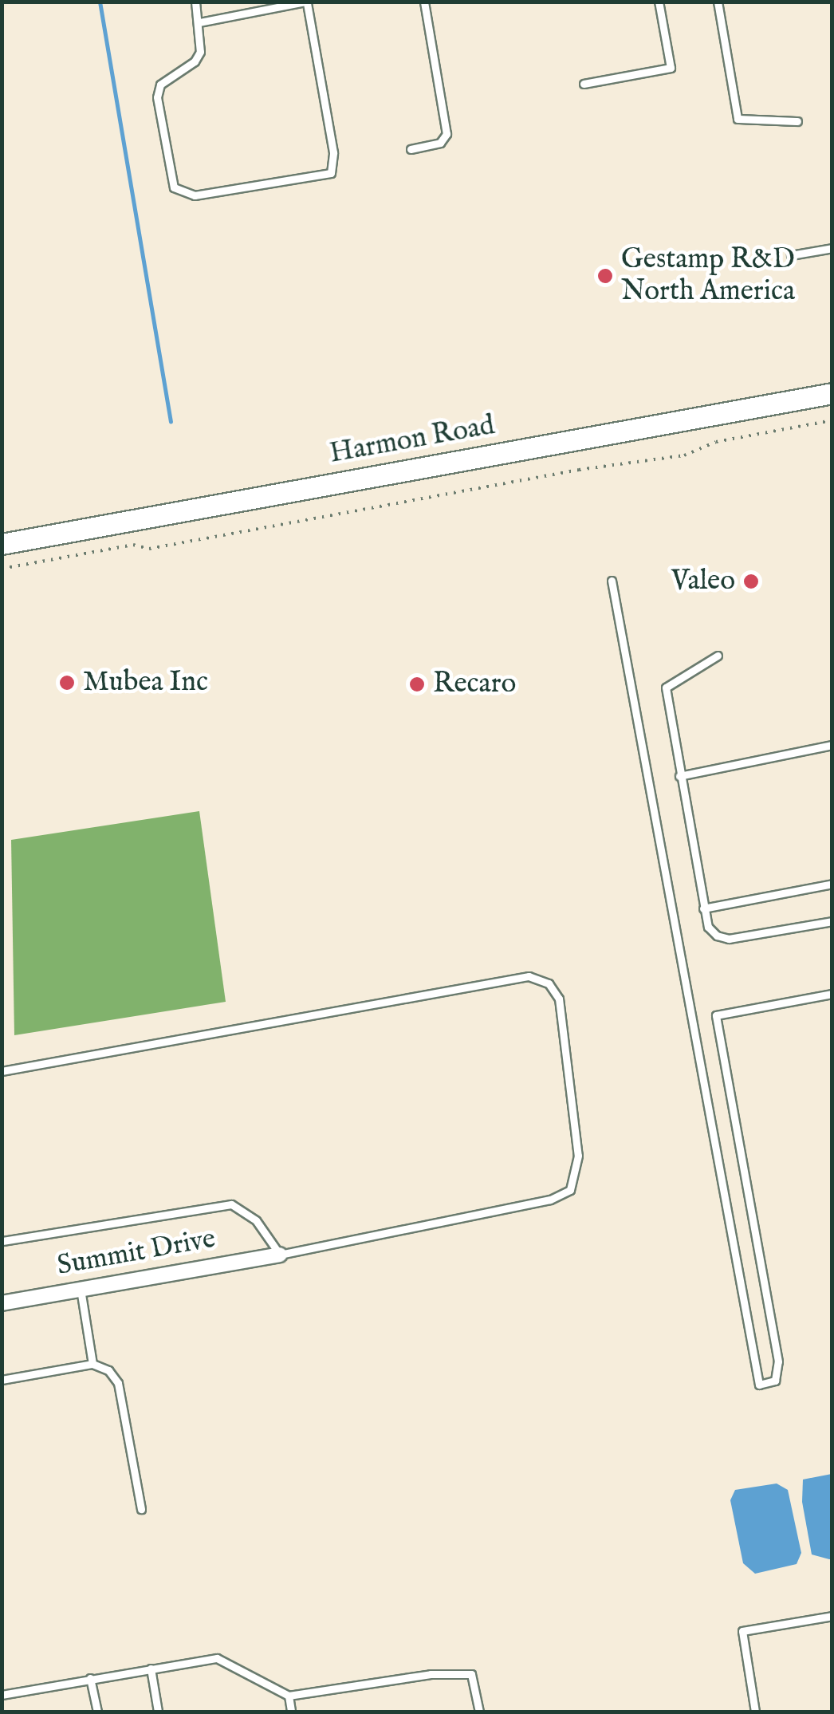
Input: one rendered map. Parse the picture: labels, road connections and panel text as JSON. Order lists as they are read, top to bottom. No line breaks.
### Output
{"streets":{"street":["Harmon Road","Summit Drive"]},"places":["Gestamp R&D North America","Valeo","Mubea Inc","Recaro"]}
